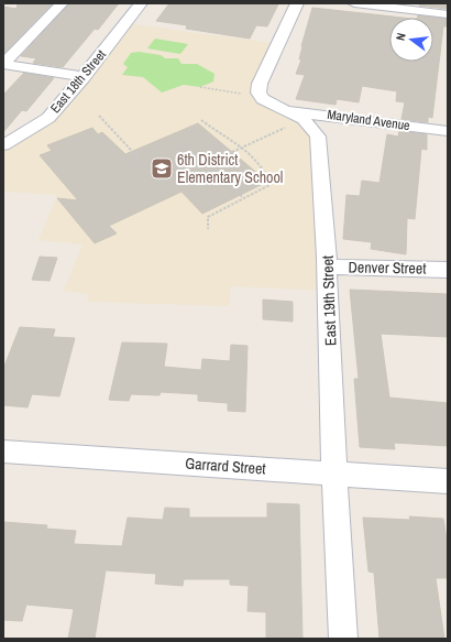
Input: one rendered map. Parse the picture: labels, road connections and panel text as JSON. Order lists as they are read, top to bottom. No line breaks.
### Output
{"streets":{"street":["East 18th Street","Maryland Avenue","Denver Street","East 19th Street","Garrard Street"]},"crossings":[["Maryland Avenue","East 19th Street"],["Denver Street","East 19th Street"],["East 19th Street","Garrard Street"]],"places":{"school or university":["6th District Elementary School"]},"north":"left"}
